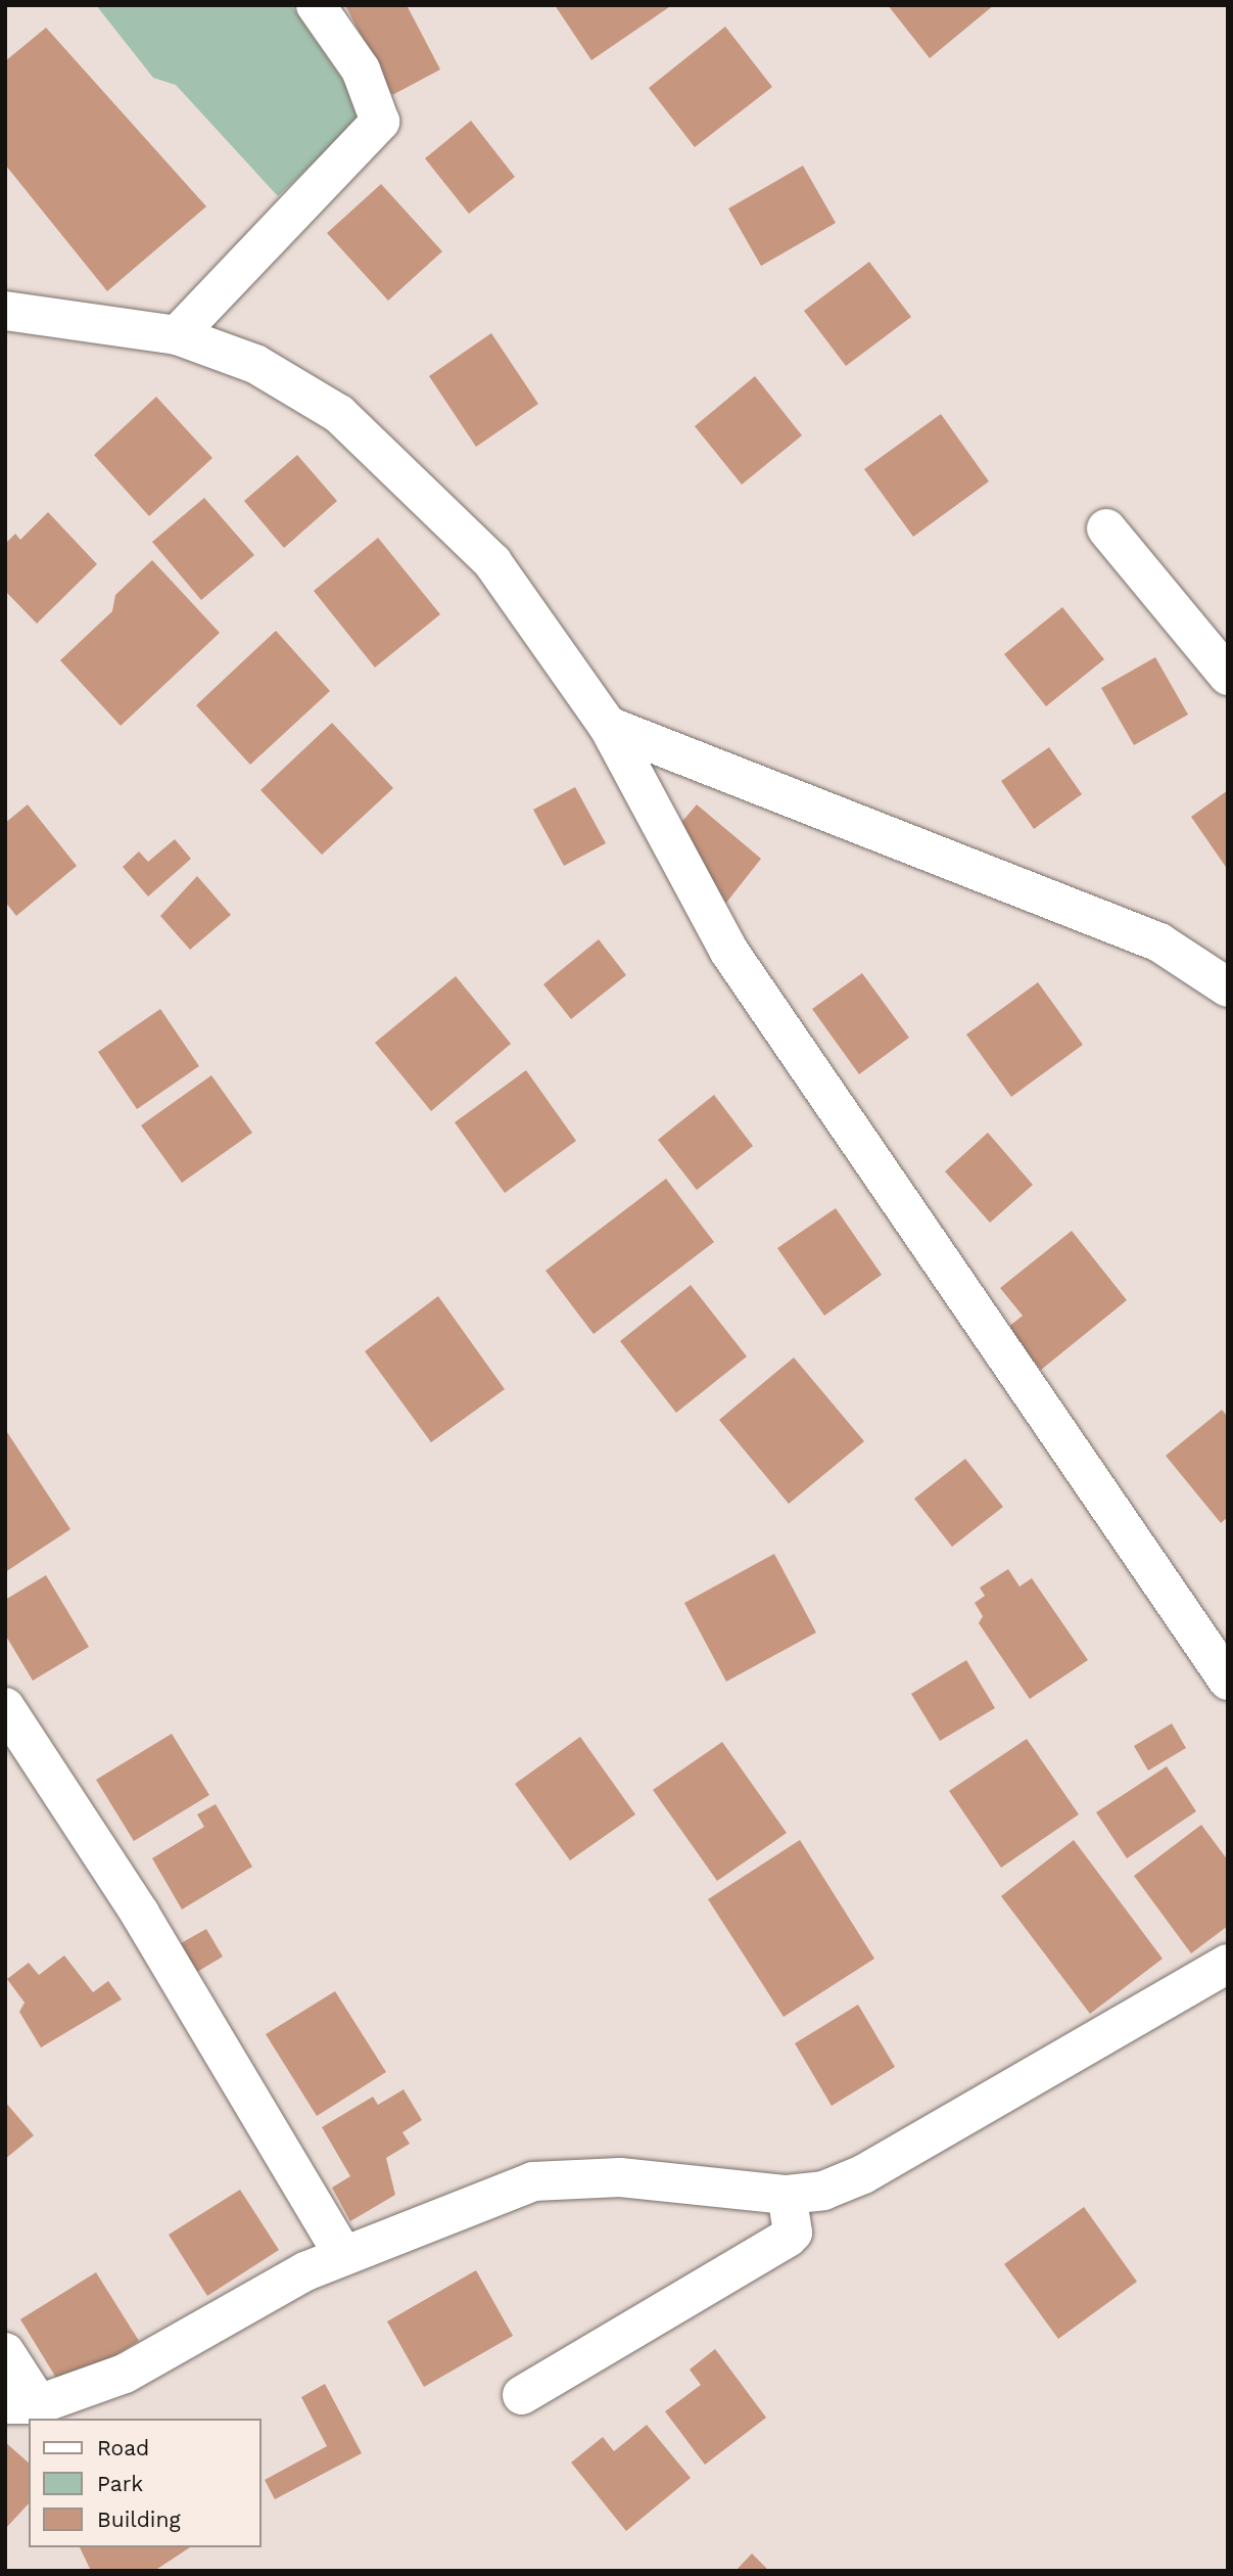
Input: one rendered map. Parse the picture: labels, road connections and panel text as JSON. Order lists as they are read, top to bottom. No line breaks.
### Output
{"legend":["Road","Park","Building"]}
